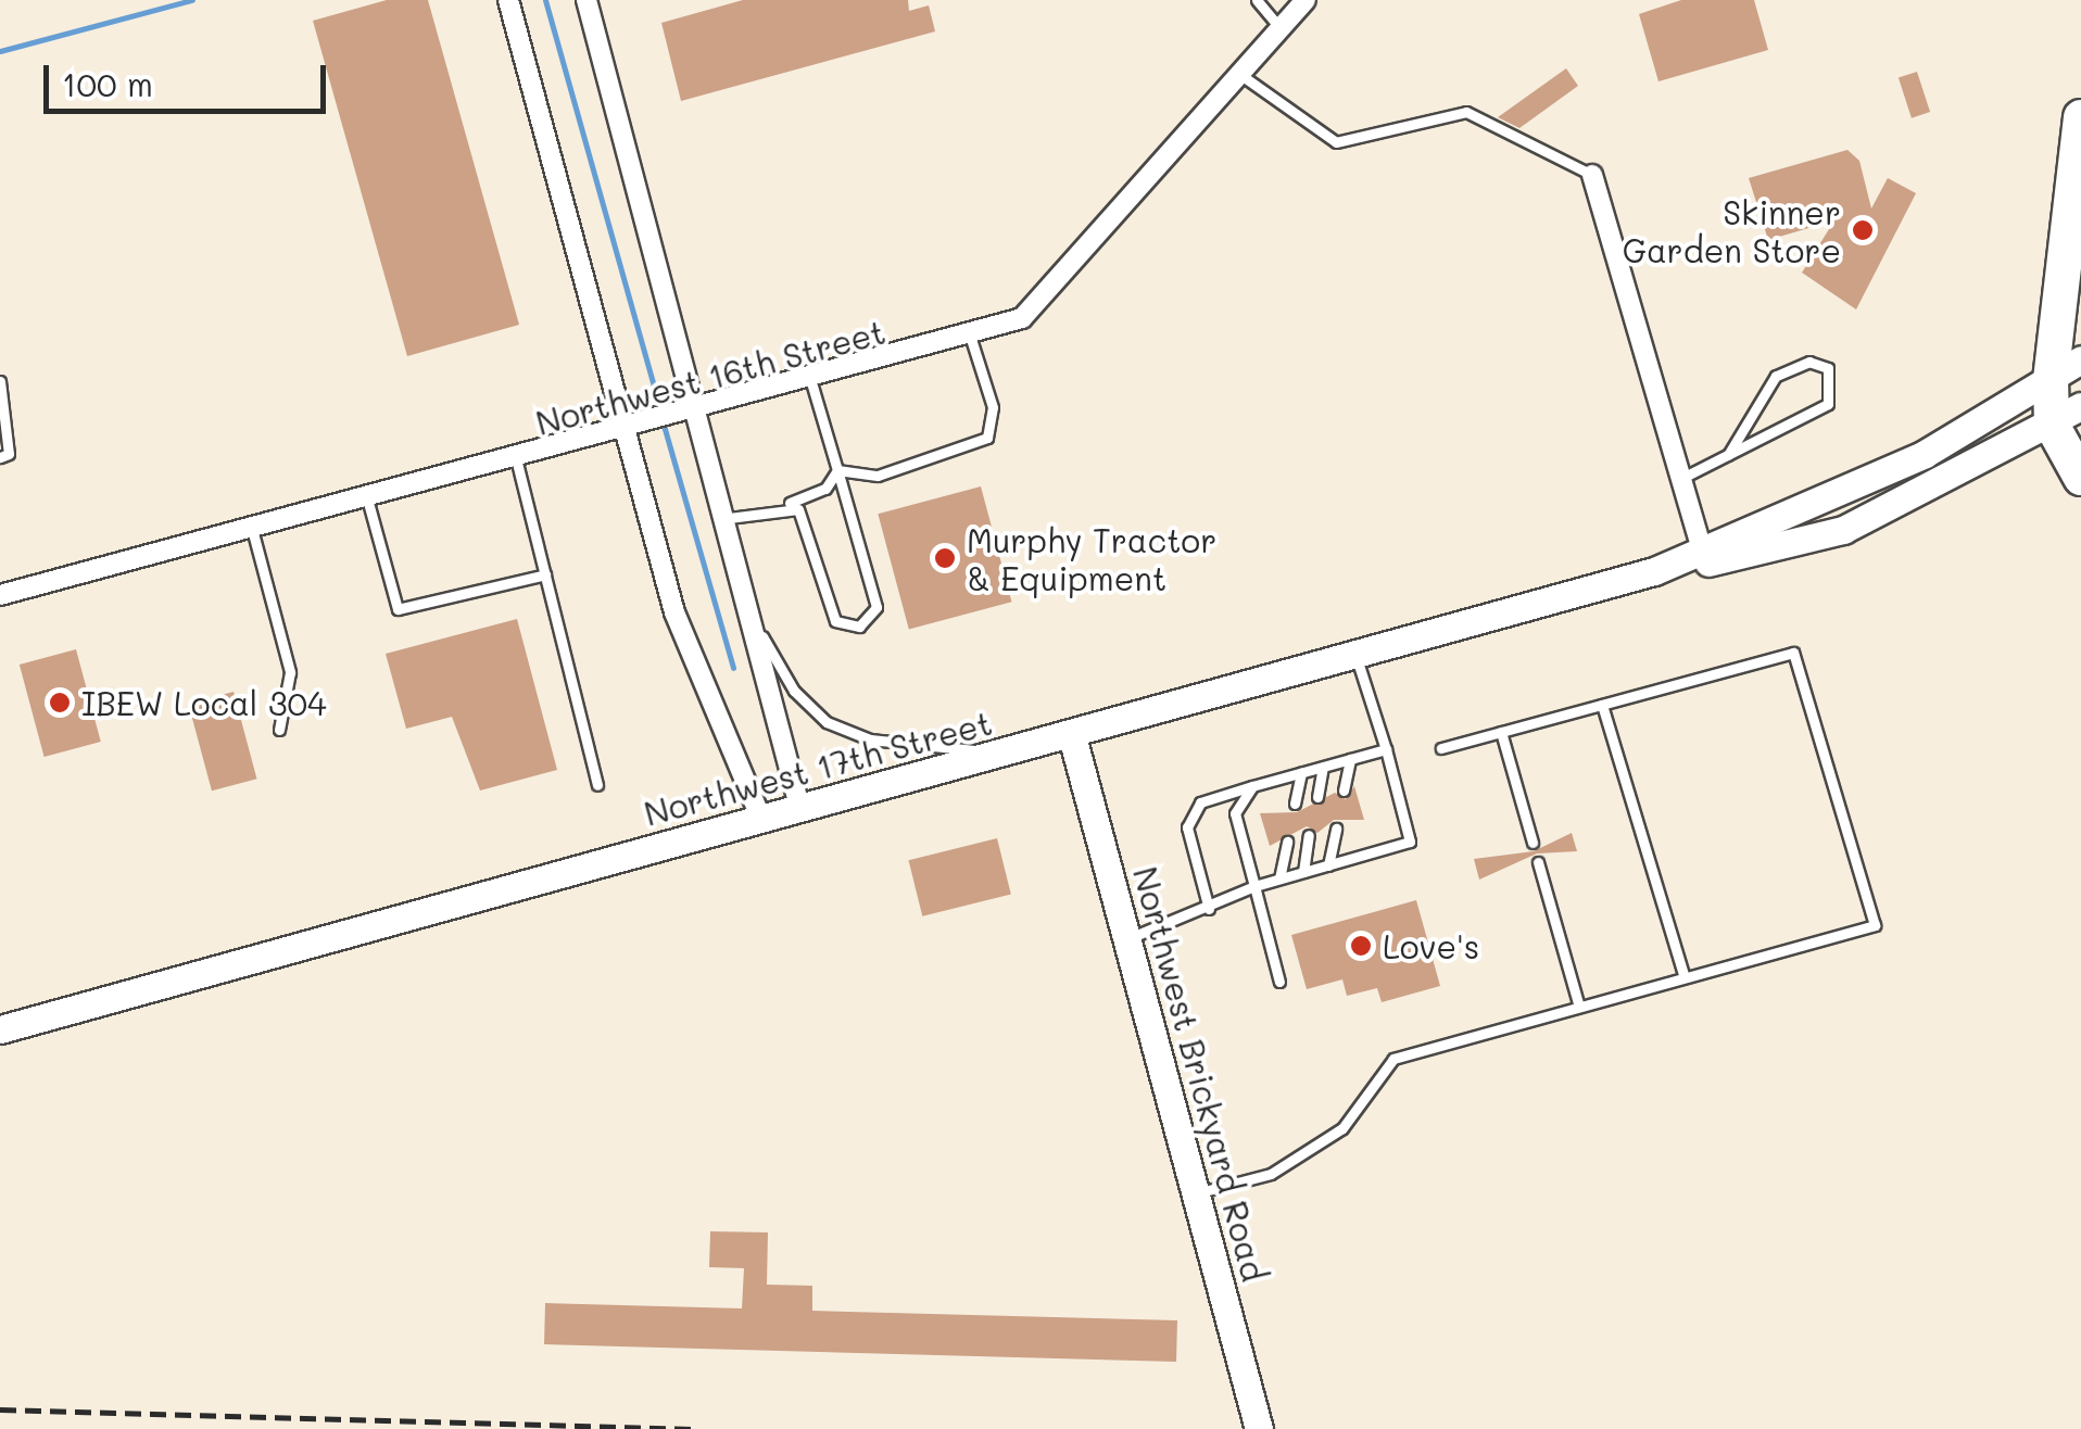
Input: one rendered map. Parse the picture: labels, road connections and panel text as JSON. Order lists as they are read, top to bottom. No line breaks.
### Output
{"streets":{"main road":["Northwest 17th Street","Northwest Brickyard Road"],"street":["Northwest 16th Street"]},"crossings":[["Northwest 17th Street","Northwest Brickyard Road"]],"places":["Skinner Garden Store","Murphy Tractor & Equipment","IBEW Local 304","Love's"],"scale_bar":"100 m"}
